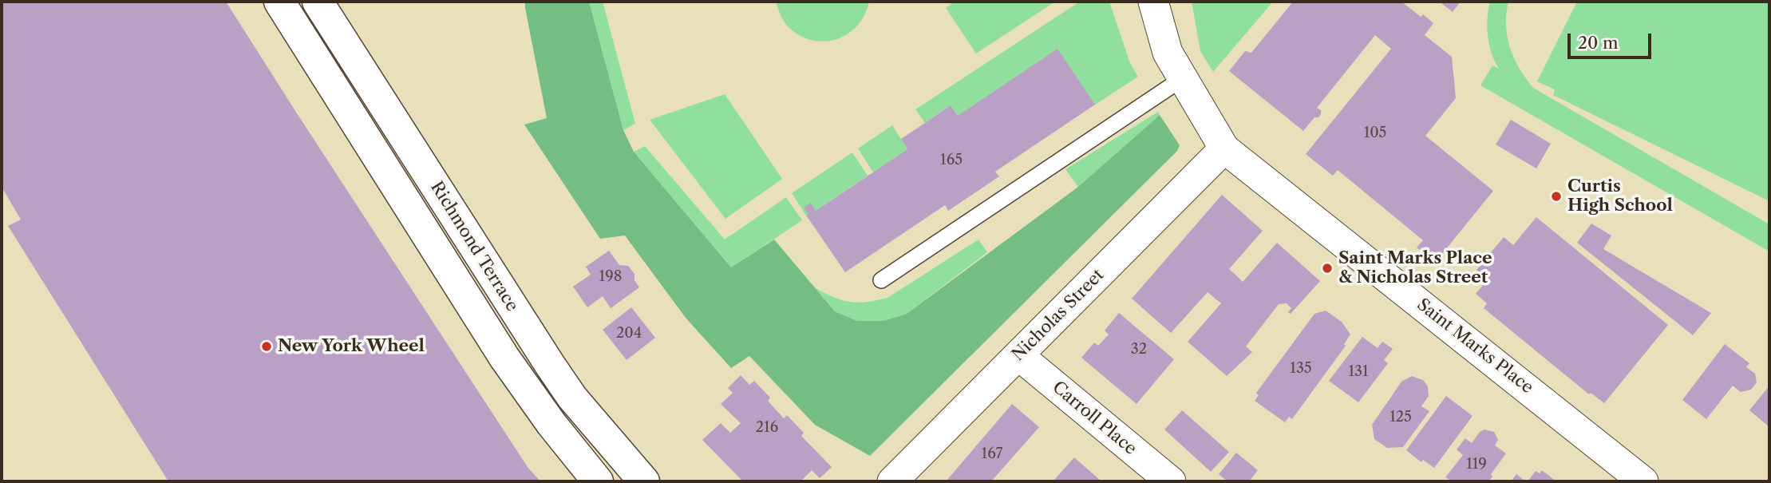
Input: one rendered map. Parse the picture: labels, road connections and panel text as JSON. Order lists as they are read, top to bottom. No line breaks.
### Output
{"streets":{"main road":["Richmond Terrace"],"street":["Nicholas Street","Saint Marks Place","Carroll Place"]},"crossings":[["Nicholas Street","Saint Marks Place"],["Nicholas Street","Carroll Place"]],"places":["Curtis High School","Saint Marks Place & Nicholas Street","New York Wheel"],"house_numbers":["105","165","198","204","32","135","131","125","216","167","119"],"scale_bar":"20 m"}
